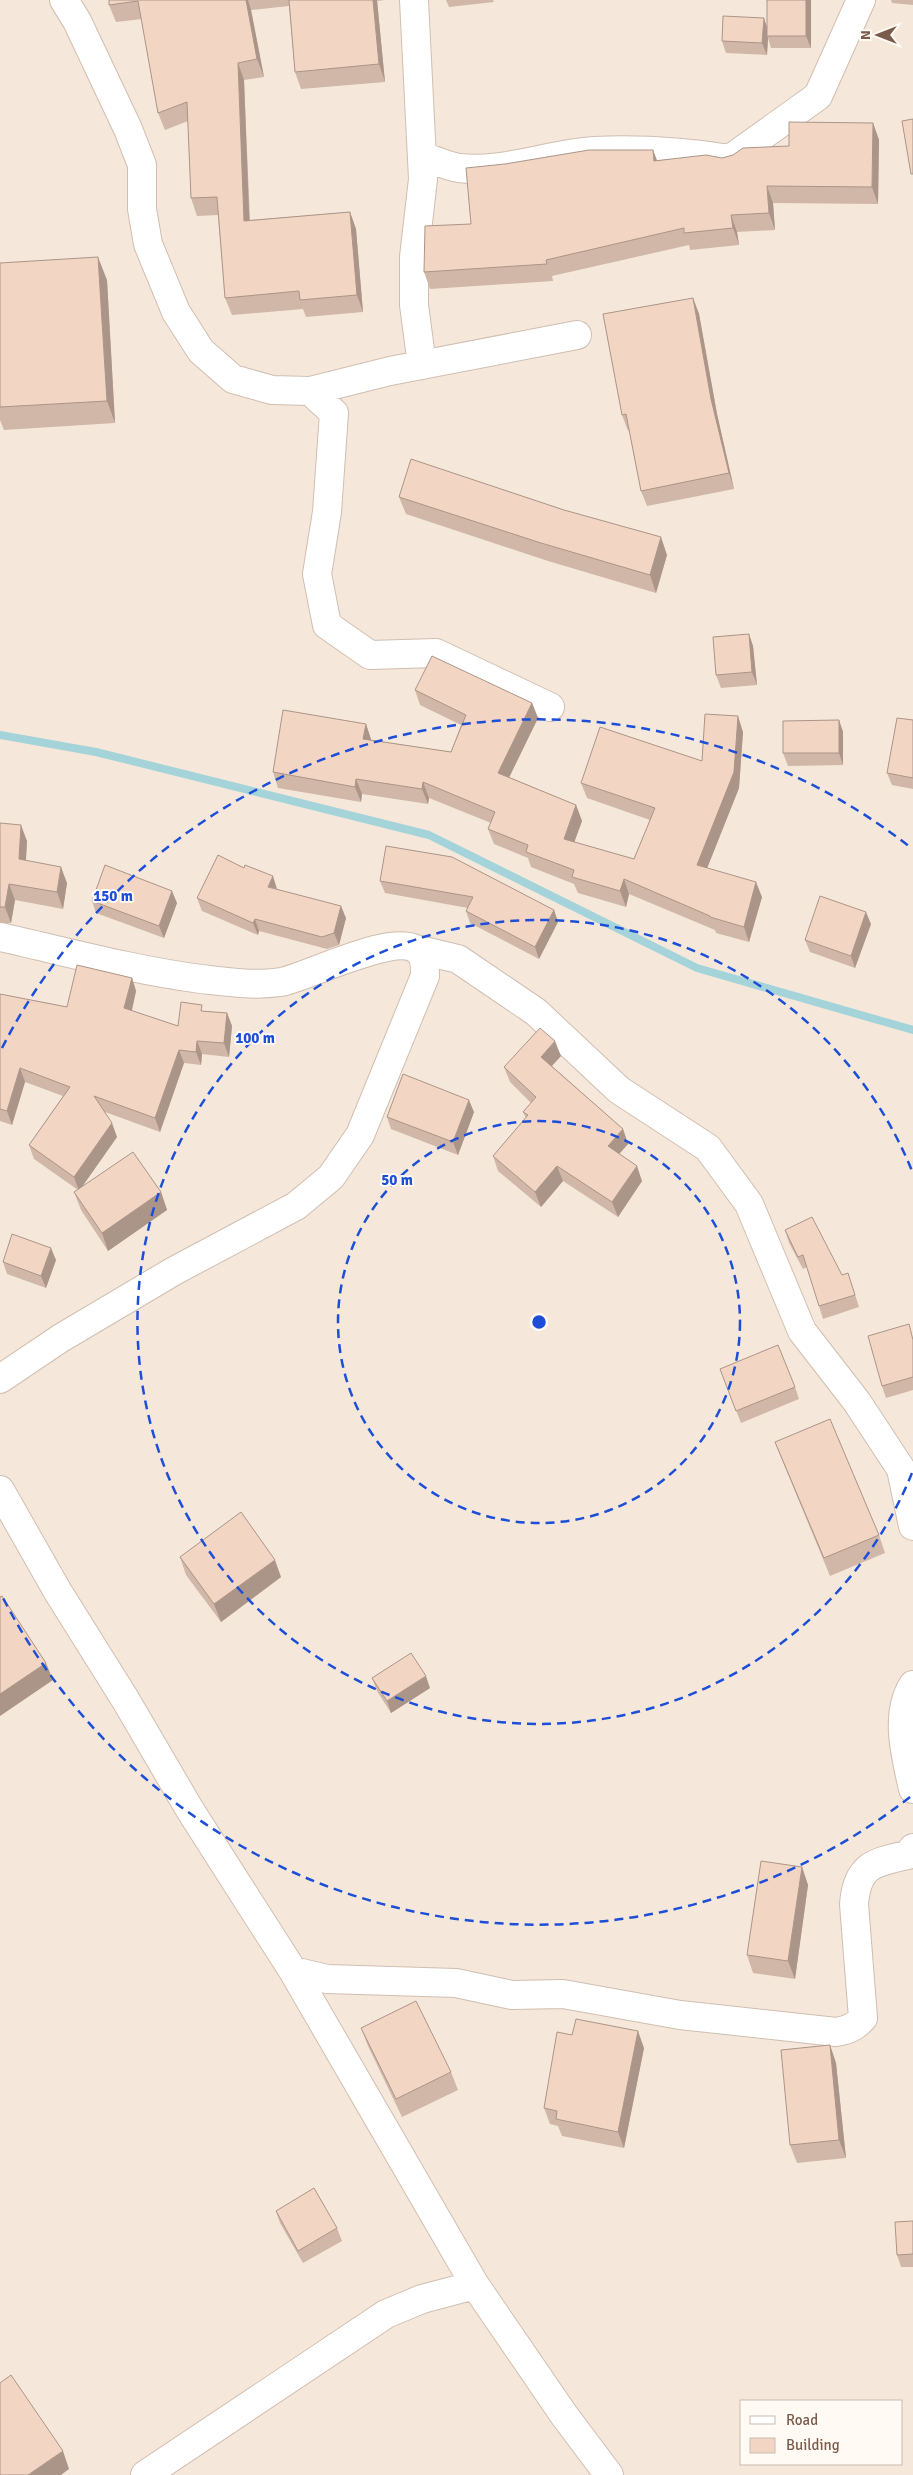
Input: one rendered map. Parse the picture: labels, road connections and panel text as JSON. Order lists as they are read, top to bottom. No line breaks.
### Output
{"legend":["Road","Building"],"north":"left","rings":["150 m","100 m","50 m"]}
